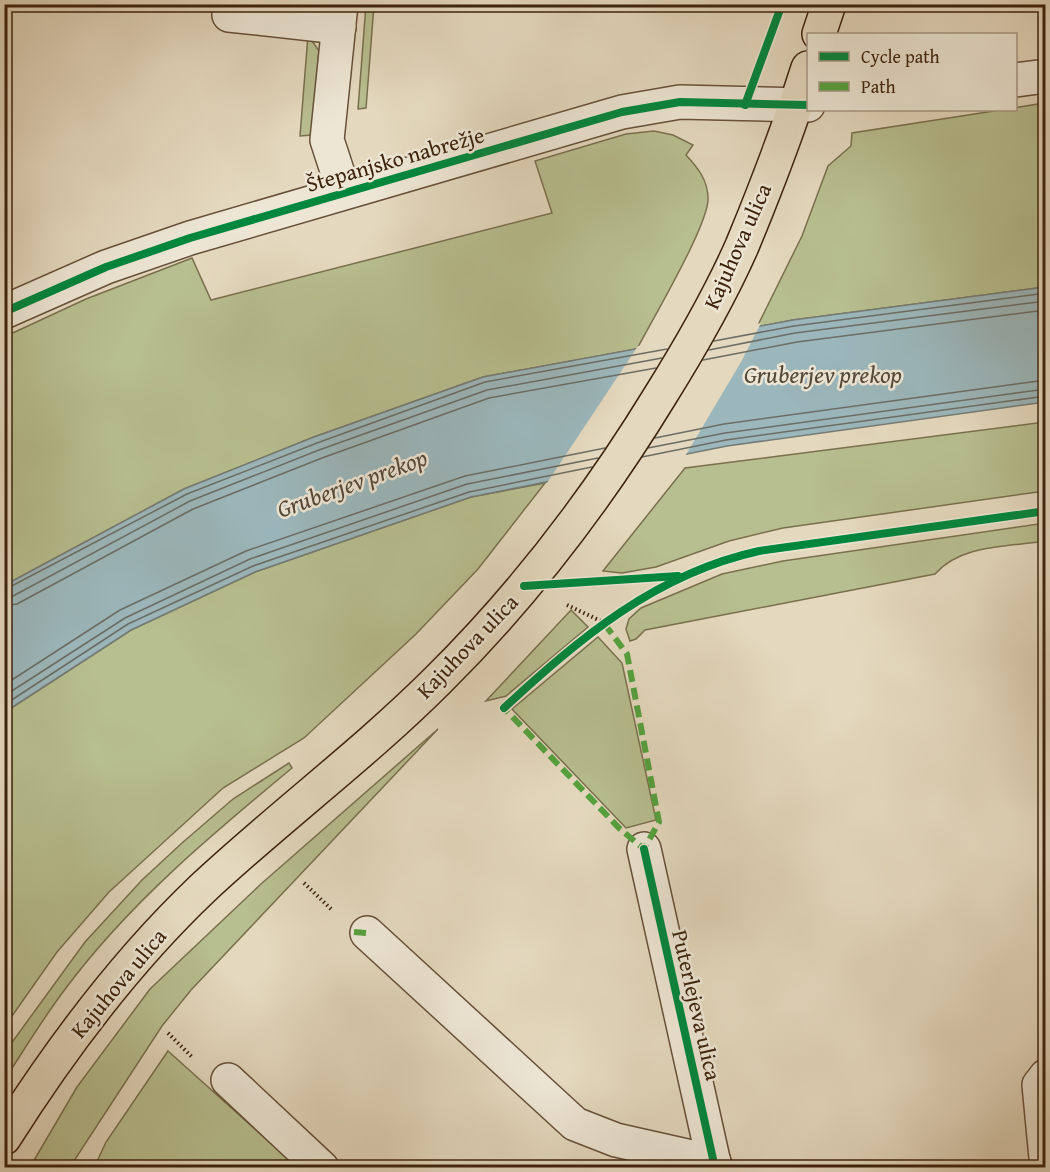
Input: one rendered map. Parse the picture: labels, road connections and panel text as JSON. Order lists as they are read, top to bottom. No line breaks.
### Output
{"streets":{"main road":["Kajuhova ulica"],"street":["Štepanjsko nabrežje","Puterlejeva ulica"]},"crossings":[["Štepanjsko nabrežje","Kajuhova ulica"]],"water":["Gruberjev prekop"],"legend":["Cycle path","Path"]}
